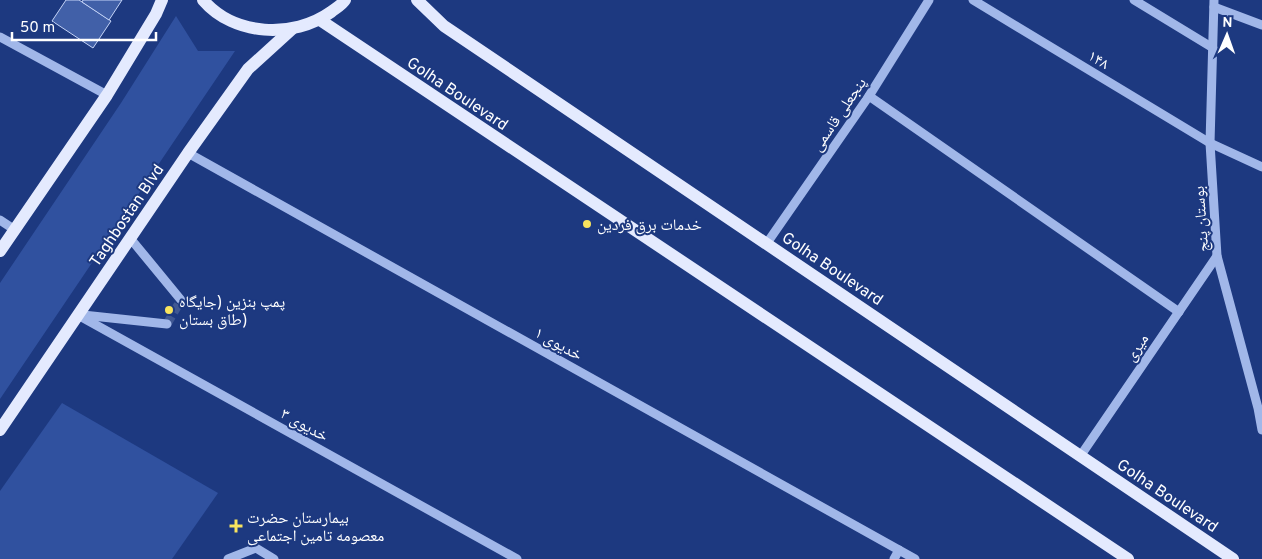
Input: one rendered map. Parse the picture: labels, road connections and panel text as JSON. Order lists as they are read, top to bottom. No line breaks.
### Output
{"streets":{"main road":["Golha Boulevard","Taghbostan Blvd"],"street":["۱۴۸","پنجعلی قاسمی","بوستان پنج","خدیوی ۱","میری","خدیوی ۳"]},"crossings":[["۱۴۸","بوستان پنج"],["Golha Boulevard","پنجعلی قاسمی"],["Golha Boulevard","میری"],["Taghbostan Blvd","خدیوی ۱"],["Taghbostan Blvd","خدیوی ۳"],["بوستان پنج","میری"]],"places":{"other":["خدمات برق فردین","پمپ بنزین (جایگاه طاق بستان)"],"health":["بیمارستان حضرت معصومه تامین اجتماعی"]},"scale_bar":"50 m","north":"top"}
